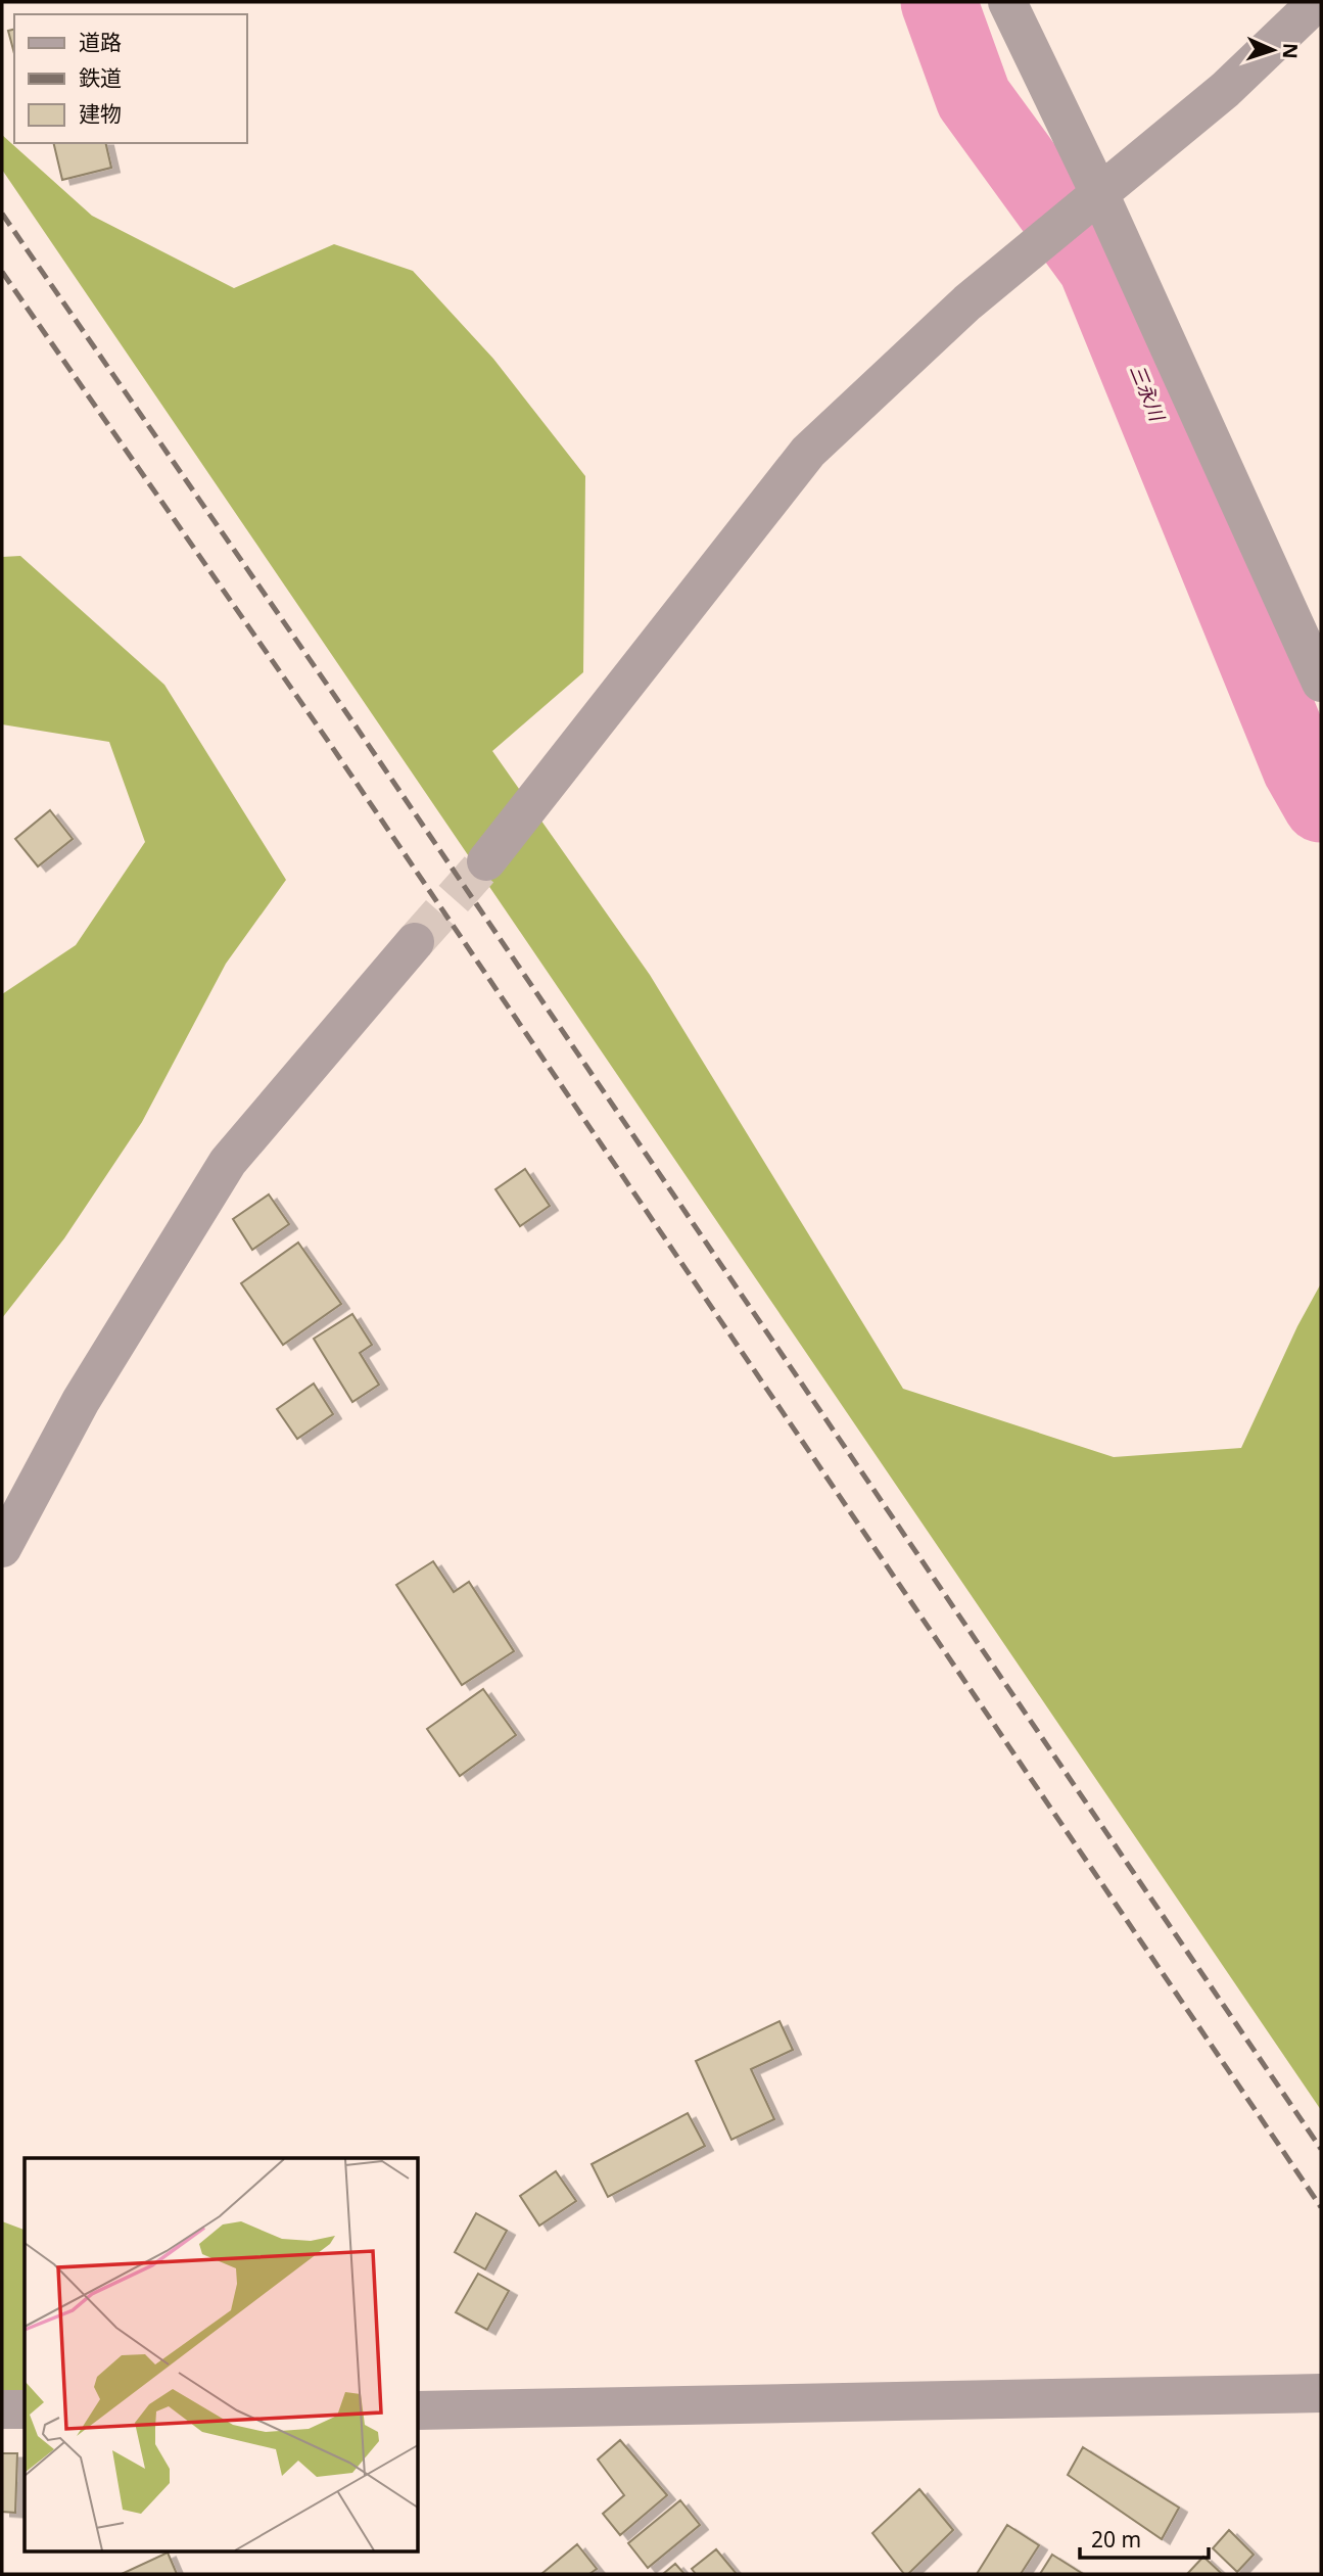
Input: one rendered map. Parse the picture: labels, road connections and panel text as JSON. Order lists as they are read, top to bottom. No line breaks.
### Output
{"water":["三永川"],"legend":["道路","鉄道","建物"],"scale_bar":"20 m","north":"right"}
